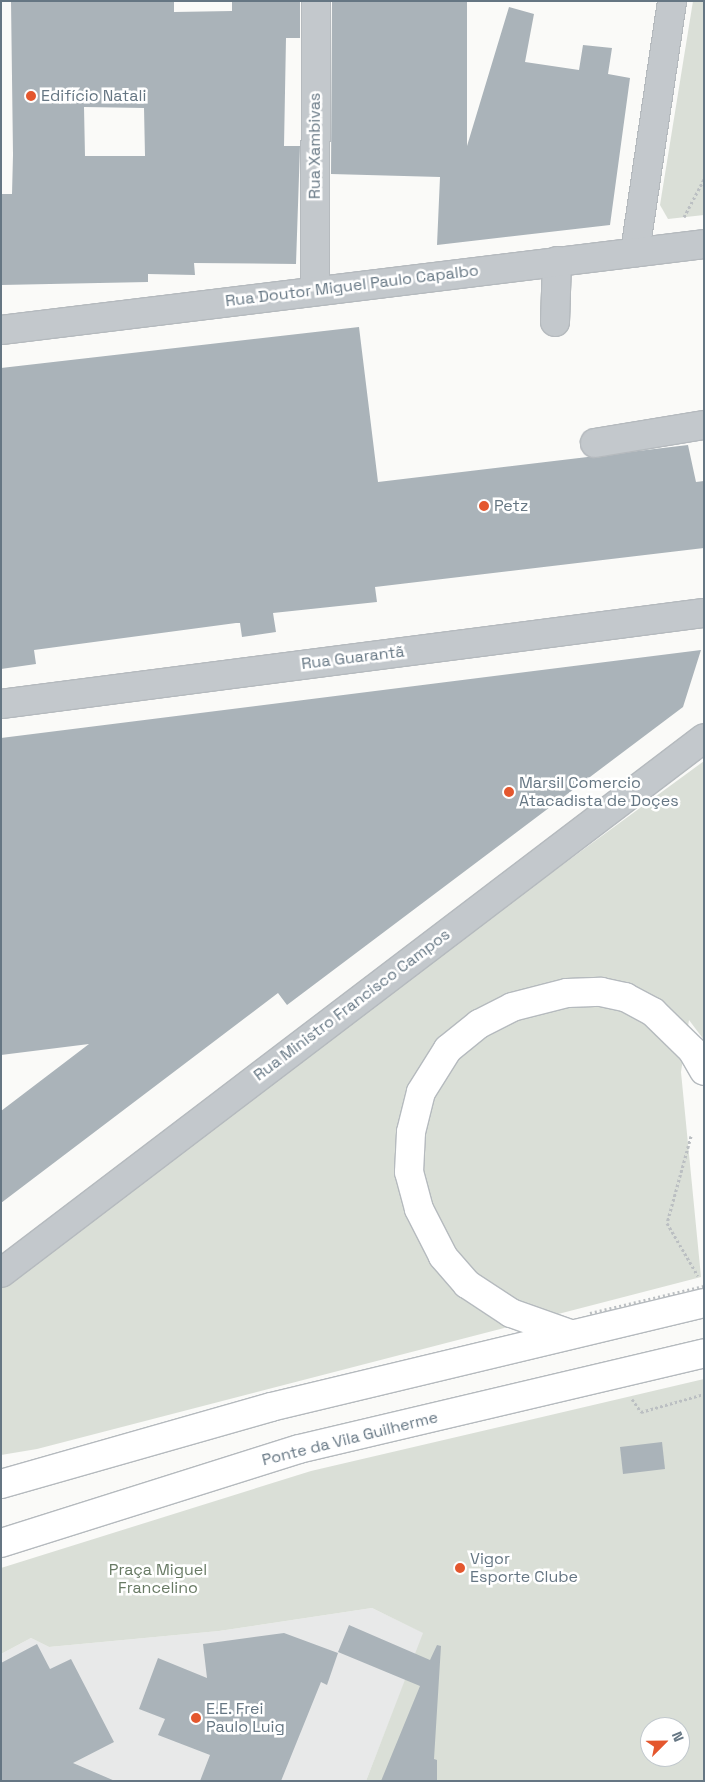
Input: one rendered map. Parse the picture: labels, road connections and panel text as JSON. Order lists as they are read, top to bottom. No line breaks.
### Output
{"streets":{"main road":["Ponte da Vila Guilherme"],"street":["Rua Xambivas","Rua Doutor Miguel Paulo Capalbo","Rua Guarantã","Rua Ministro Francisco Campos"]},"crossings":[["Rua Xambivas","Rua Doutor Miguel Paulo Capalbo"]],"parks":["Praça Miguel Francelino"],"places":["Edifício Natali","Petz","Marsil Comercio Atacadista de Doçes","Vigor Esporte Clube","E.E. Frei Paulo Luig"],"north":"top right"}
